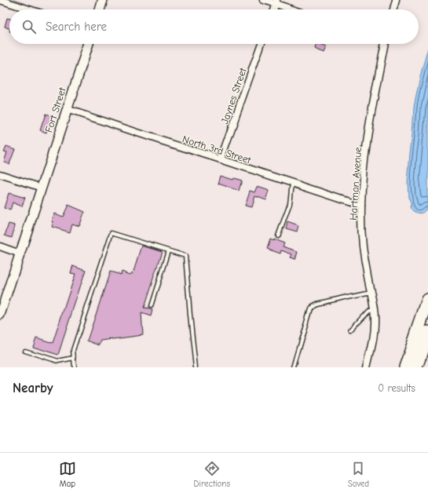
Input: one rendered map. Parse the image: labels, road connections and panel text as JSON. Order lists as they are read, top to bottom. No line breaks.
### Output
{"streets":{"street":["Jaynes Street","Fort Street","North 3rd Street","Hartman Avenue"]},"crossings":[["Jaynes Street","North 3rd Street"],["Fort Street","North 3rd Street"],["North 3rd Street","Hartman Avenue"]],"page":{"search":"Search here","heading":["Nearby","0 results"],"nav":["Map","Directions","Saved"]}}
